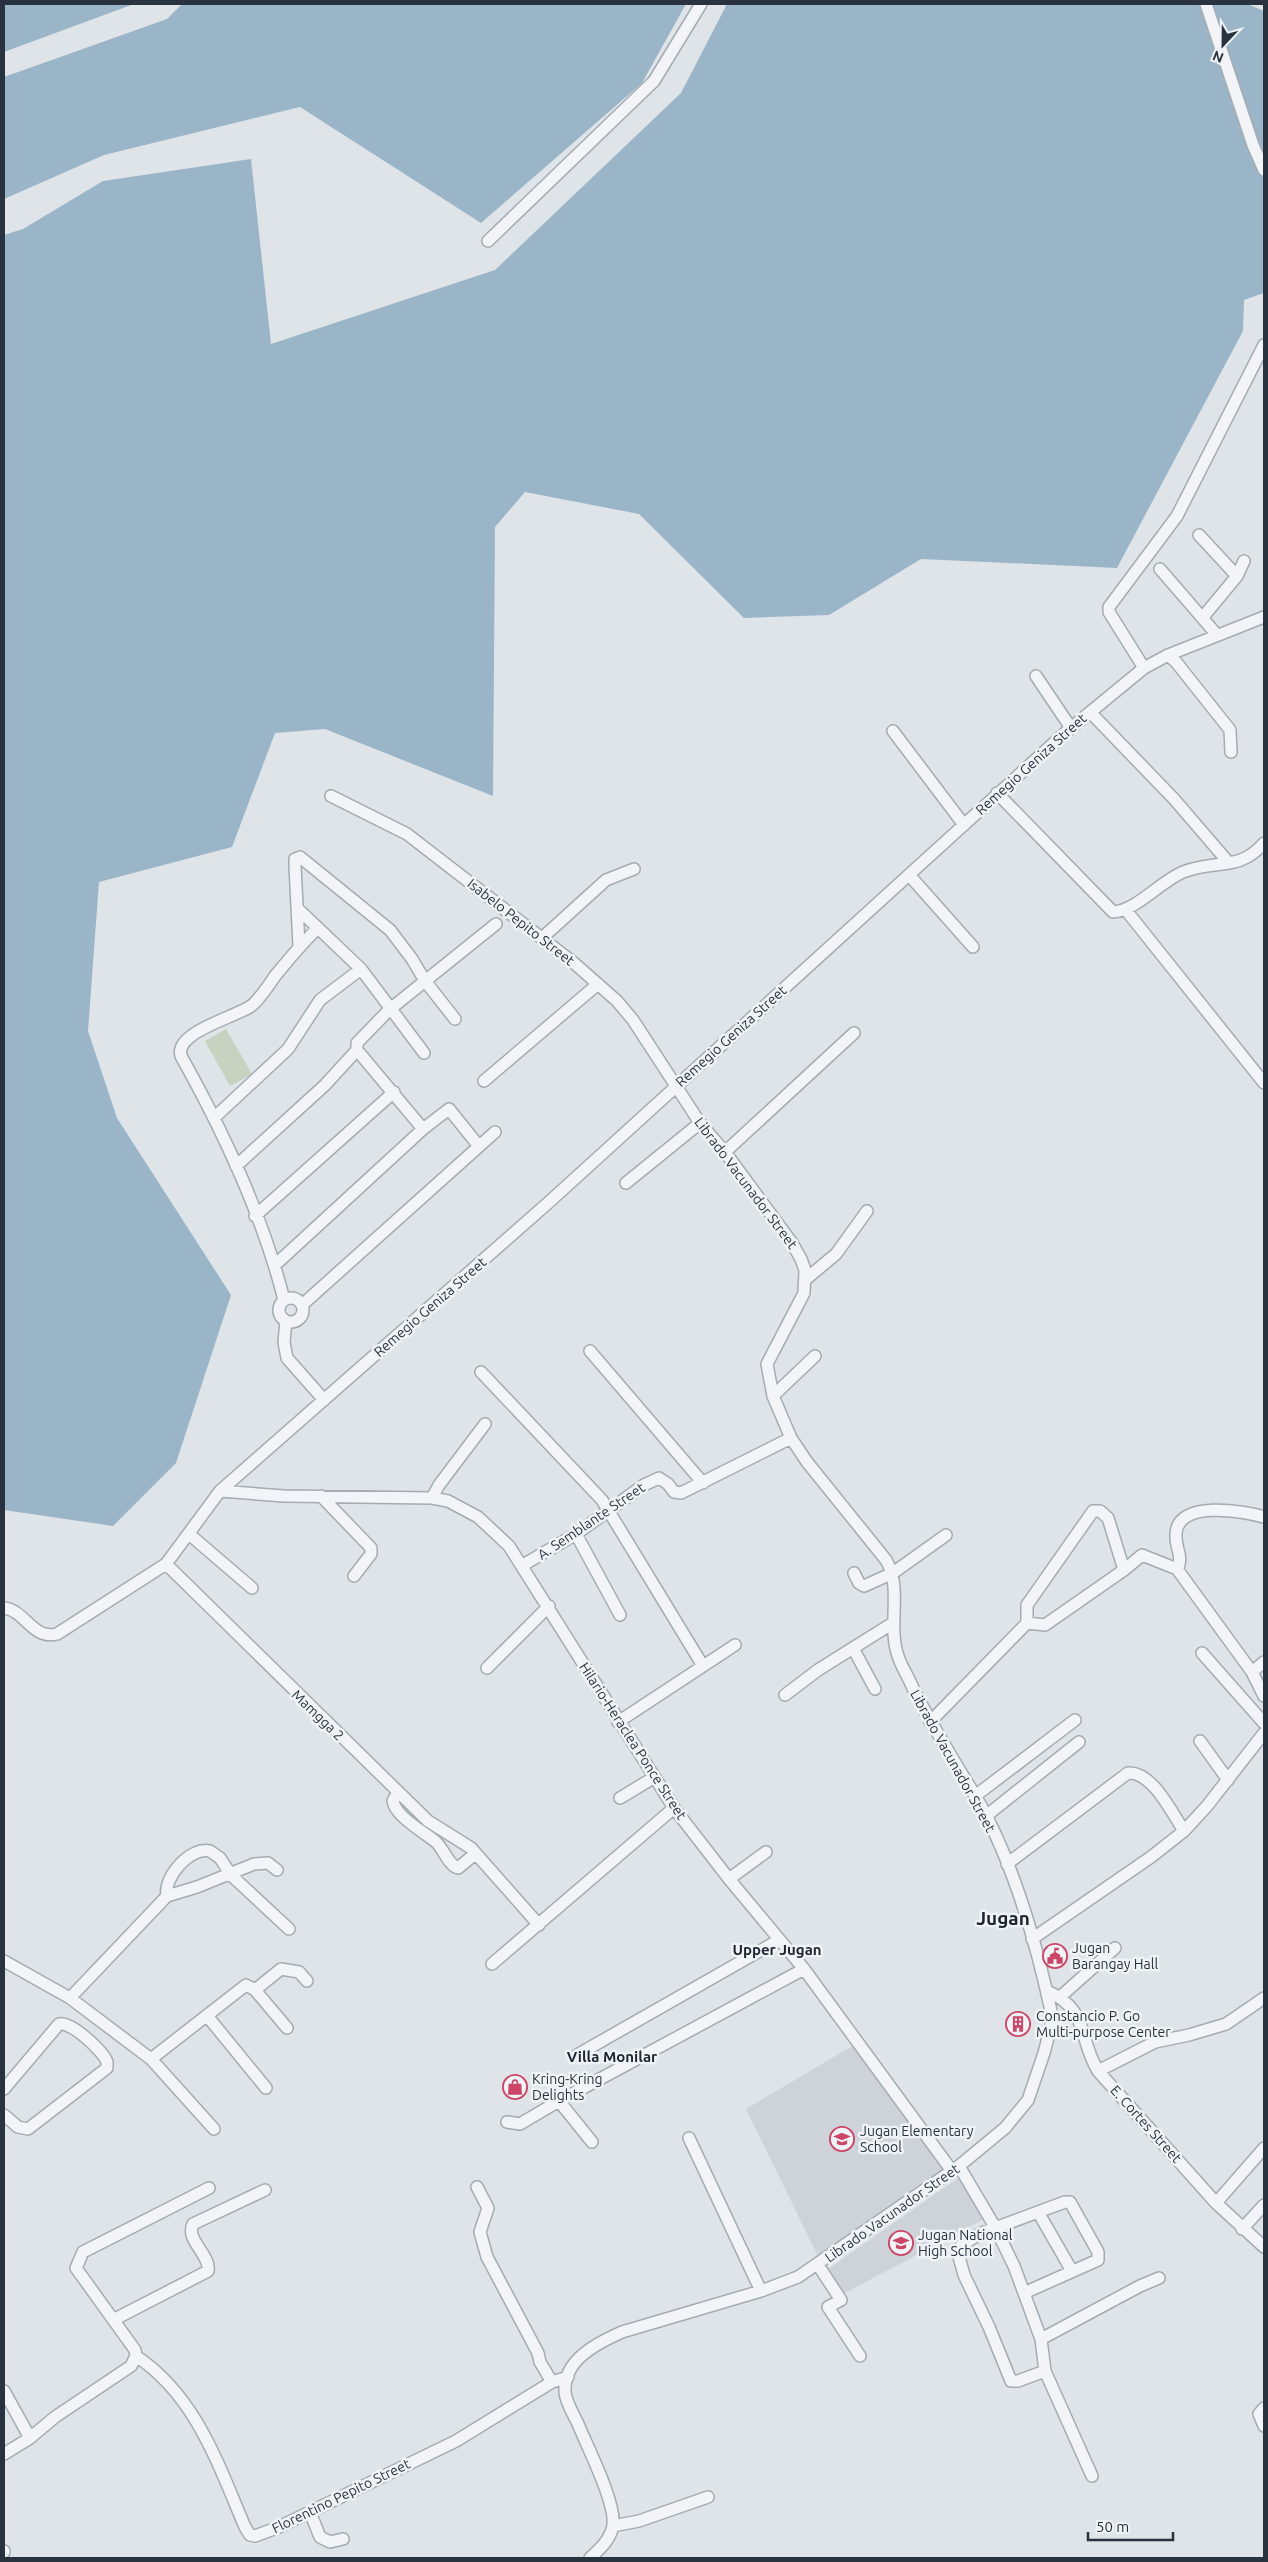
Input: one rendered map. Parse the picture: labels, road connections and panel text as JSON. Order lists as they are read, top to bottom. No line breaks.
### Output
{"streets":{"street":["Remegio Geniza Street","Isabelo Pepito Street","Librado Vacunador Street","A. Semblante Street","Mamgga 2","Hilario-Heraclea Ponce Street","E. Cortes Street","Florentino Pepito Street"]},"crossings":[["Remegio Geniza Street","Isabelo Pepito Street"],["Remegio Geniza Street","Librado Vacunador Street"],["Remegio Geniza Street","Hilario-Heraclea Ponce Street"],["Isabelo Pepito Street","Librado Vacunador Street"],["Librado Vacunador Street","Hilario-Heraclea Ponce Street"],["Librado Vacunador Street","E. Cortes Street"],["Librado Vacunador Street","Florentino Pepito Street"],["A. Semblante Street","Hilario-Heraclea Ponce Street"]],"districts":["Jugan","Upper Jugan","Villa Monilar"],"places":{"public building":["Jugan Barangay Hall"],"building":["Constancio P. Go Multi-purpose Center"],"shop":["Kring-Kring Delights"],"school or university":["Jugan Elementary School","Jugan National High School"]},"scale_bar":"50 m","north":"bottom"}
